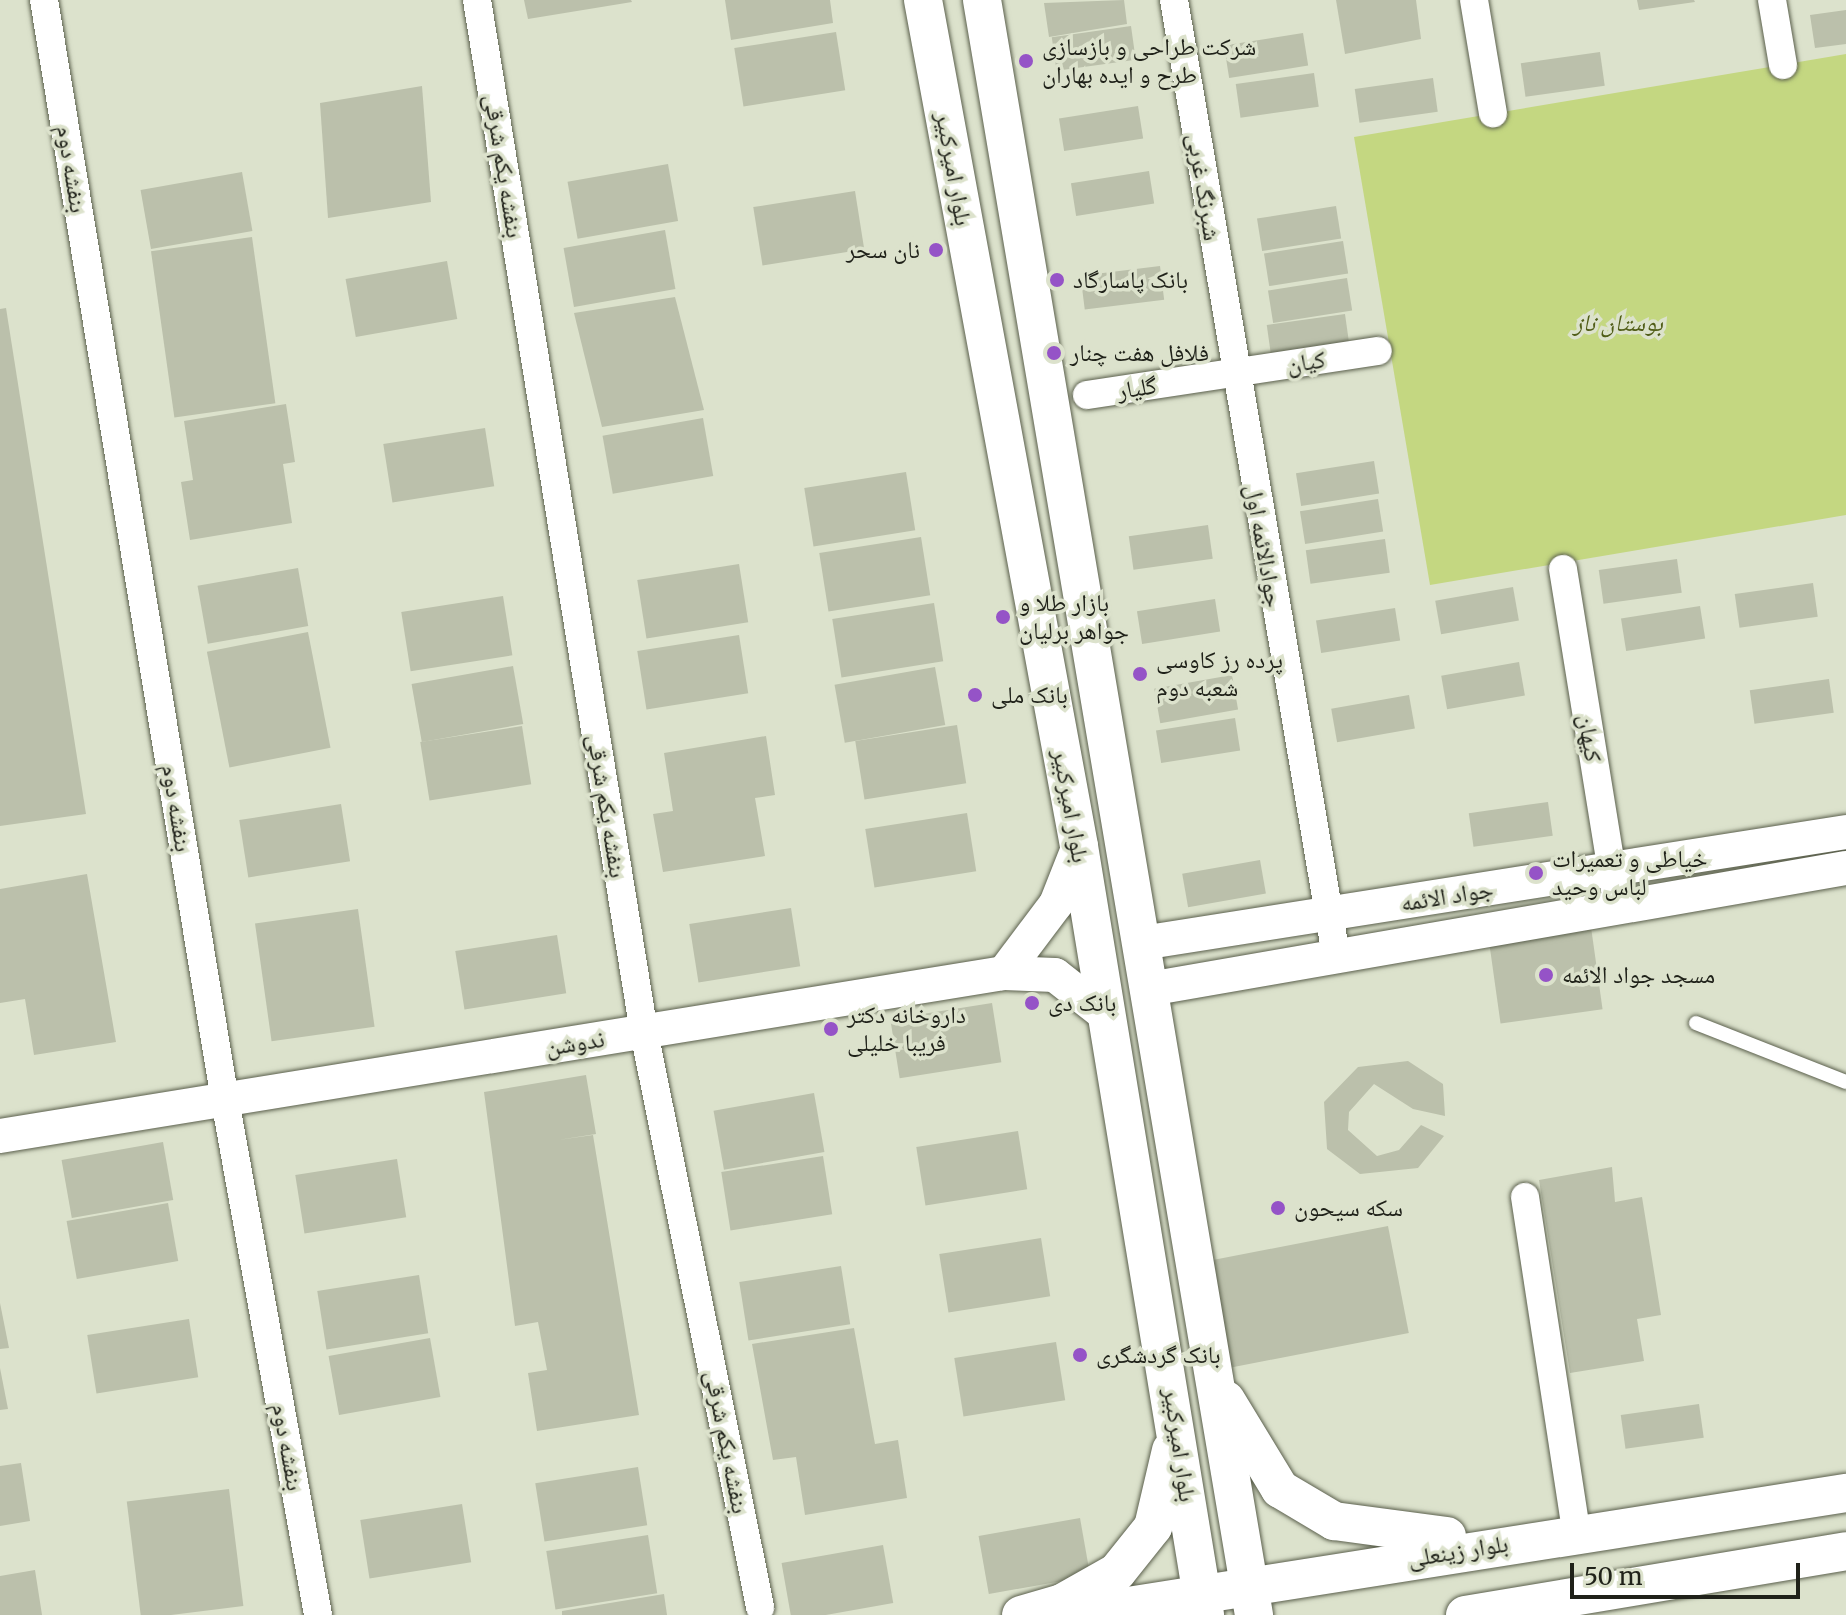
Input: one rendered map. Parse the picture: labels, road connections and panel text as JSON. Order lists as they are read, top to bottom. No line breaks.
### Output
{"streets":{"main road":["بلوار امیرکبیر","بلوار زینعلی"],"street":["بنفشه یکم شرقی","بنفشه دوم","شبرنگ غربی","کیان","گلیار","جوادالائمه اول","کیهان","جواد الائمه","ندوشن"]},"crossings":[["بنفشه یکم شرقی","ندوشن"],["بنفشه دوم","ندوشن"],["بلوار امیرکبیر","جواد الائمه"],["بلوار امیرکبیر","ندوشن"],["بلوار امیرکبیر","بلوار زینعلی"],["شبرنگ غربی","کیان"],["شبرنگ غربی","گلیار"],["شبرنگ غربی","جوادالائمه اول"],["کیان","گلیار"],["کیان","جوادالائمه اول"],["گلیار","جوادالائمه اول"],["جوادالائمه اول","جواد الائمه"],["کیهان","جواد الائمه"]],"parks":["بوستان ناز"],"places":["شرکت طراحی و بازسازی طرح و ایده بهاران","نان سحر","بانک پاسارگاد","فلافل هفت چنار","بازار طلا و جواهر برلیان","پرده رز کاوسی شعبه دوم","بانک ملی","خیاطی و تعمیرات لباس وحید","مسجد جواد الائمه","بانک دی","داروخانه دکتر فریبا خلیلی","سکه سیحون","بانک گردشگری"],"scale_bar":"50 m"}
